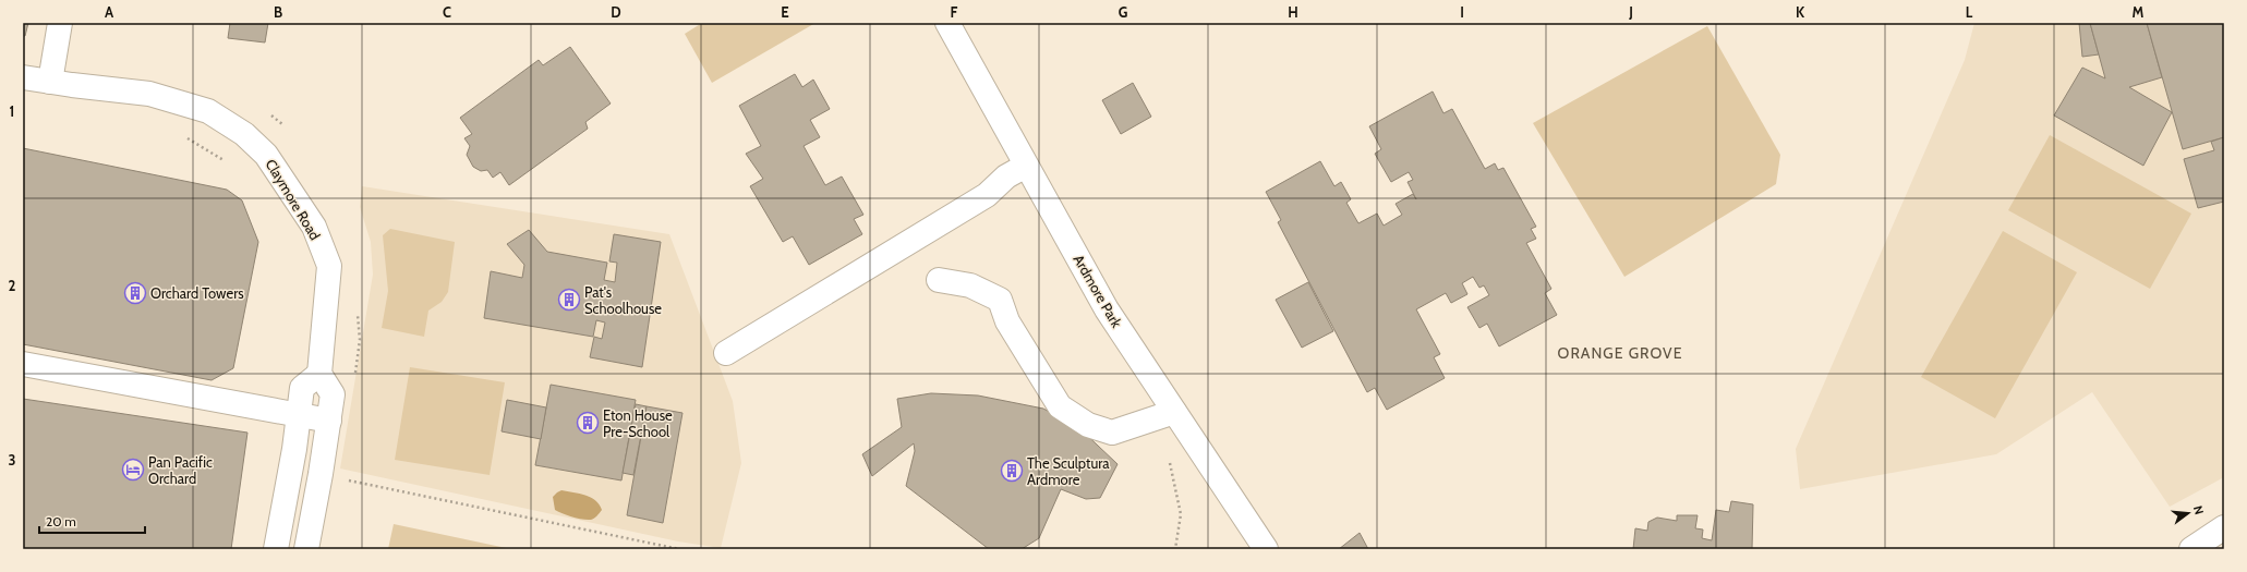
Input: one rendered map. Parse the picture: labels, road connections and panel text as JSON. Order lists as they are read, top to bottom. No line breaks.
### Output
{"streets":{"street":["Claymore Road","Ardmore Park"]},"districts":["ORANGE GROVE"],"places":{"building":["Orchard Towers","Pat's Schoolhouse","Eton House Pre-School","The Sculptura Ardmore"],"hotel":["Pan Pacific Orchard"]},"scale_bar":"20 m","north":"right","grid":{"columns":["A","B","C","D","E","F","G","H","I","J","K","L","M"],"rows":["1","2","3"]}}
